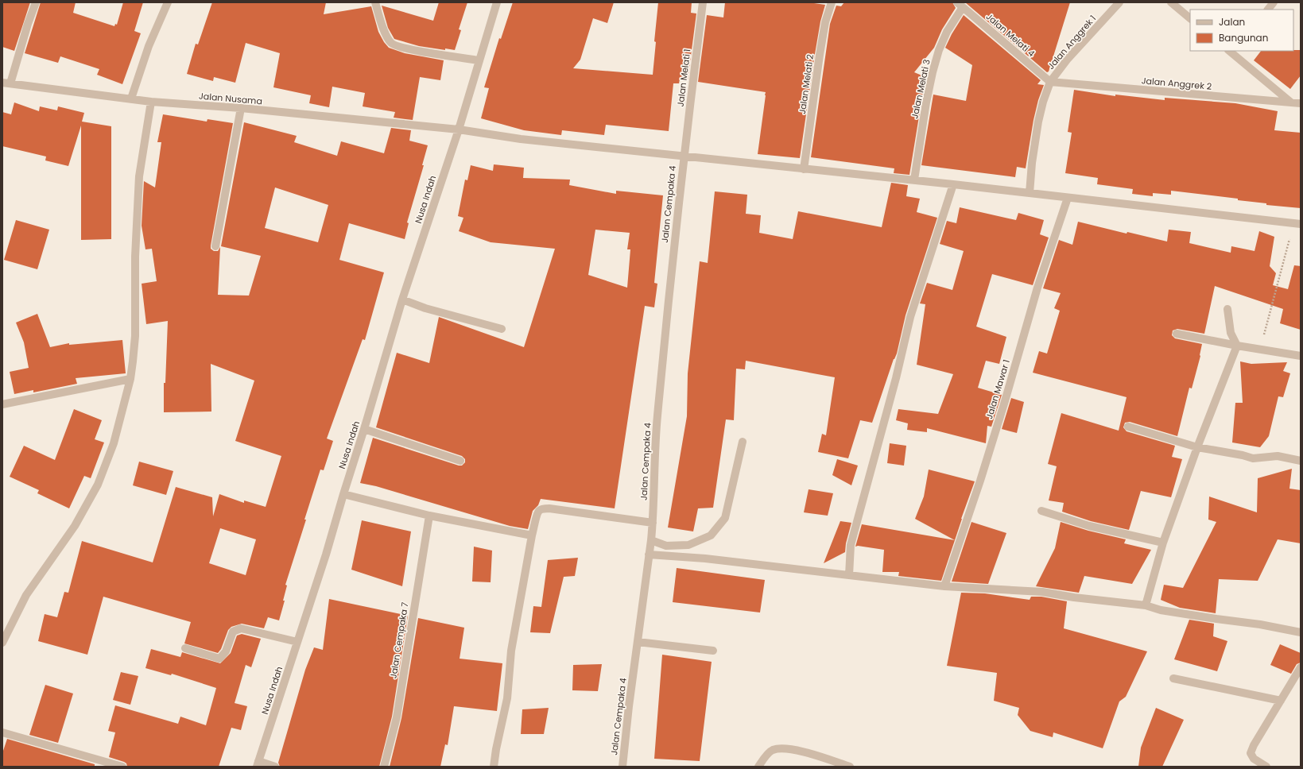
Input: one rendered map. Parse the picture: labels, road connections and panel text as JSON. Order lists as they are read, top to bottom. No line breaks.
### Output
{"streets":{"street":["Jalan Melati 4","Jalan Anggrek 1","Jalan Melati 1","Jalan Anggrek 2","Jalan Melati 2","Jalan Melati 3","Jalan Nusama","Nusa Indah","Jalan Cempaka 4","Jalan Mawar 1","Jalan Cempaka 7"]},"crossings":[["Jalan Melati 4","Jalan Anggrek 1"],["Jalan Melati 4","Jalan Anggrek 2"],["Jalan Melati 4","Jalan Melati 3"],["Jalan Anggrek 1","Jalan Anggrek 2"],["Jalan Anggrek 1","Jalan Nusama"],["Jalan Melati 1","Jalan Nusama"],["Jalan Melati 1","Jalan Cempaka 4"],["Jalan Melati 2","Jalan Nusama"],["Jalan Melati 3","Jalan Nusama"],["Jalan Nusama","Nusa Indah"],["Jalan Nusama","Jalan Cempaka 4"],["Jalan Nusama","Jalan Mawar 1"]],"legend":["Jalan","Bangunan"]}
